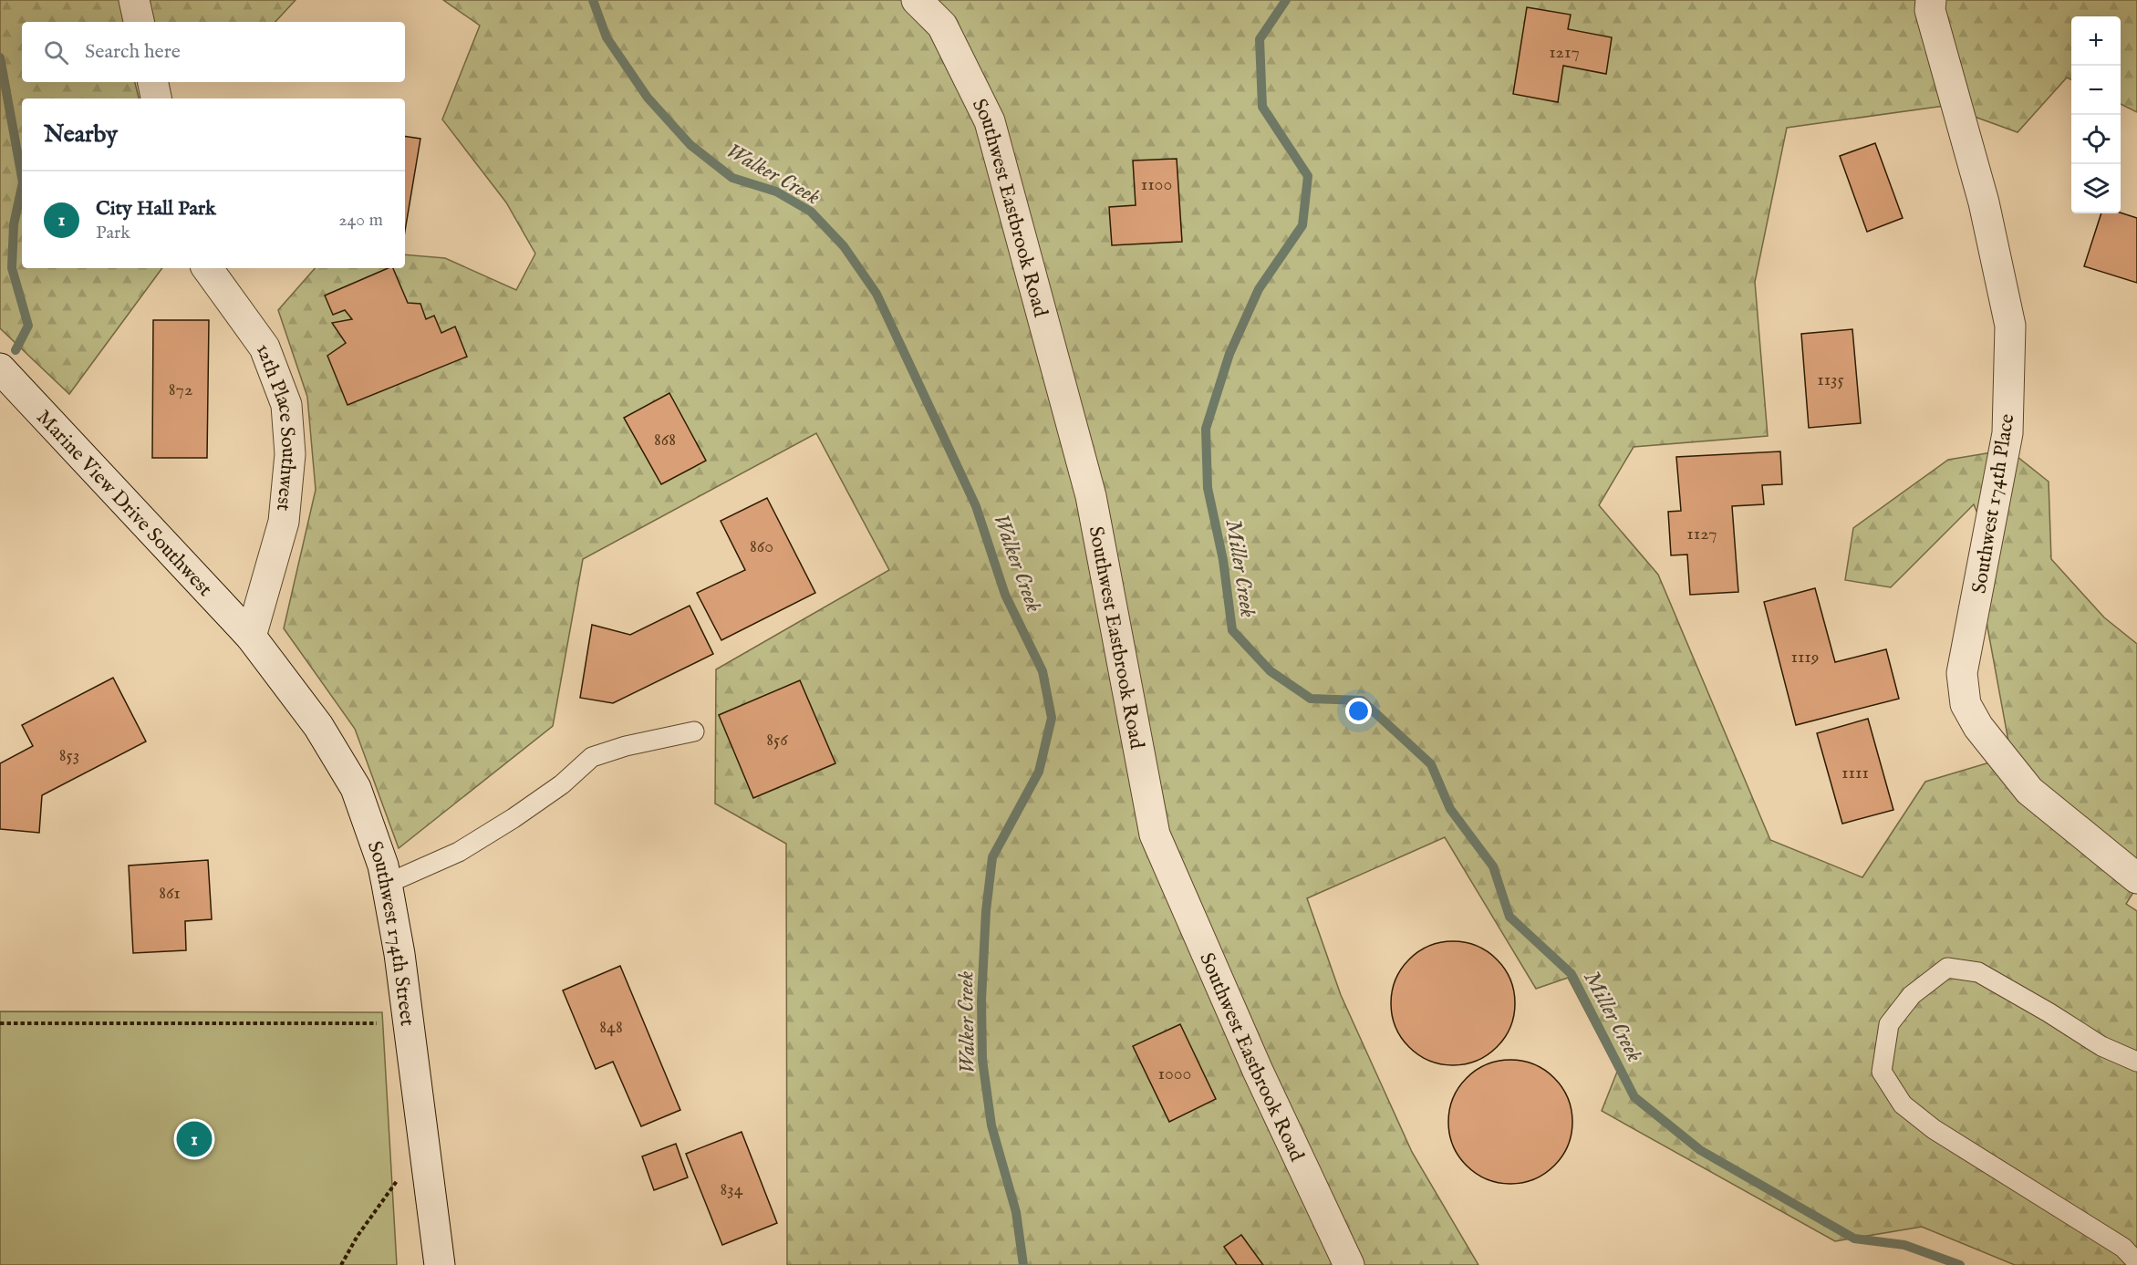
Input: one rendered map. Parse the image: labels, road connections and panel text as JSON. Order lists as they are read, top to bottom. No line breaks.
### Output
{"streets":{"street":["Southwest Eastbrook Road","12th Place Southwest","Marine View Drive Southwest","Southwest 174th Place","Southwest 174th Street"]},"crossings":[["12th Place Southwest","Marine View Drive Southwest"],["12th Place Southwest","Southwest 174th Street"],["Marine View Drive Southwest","Southwest 174th Street"]],"water":["Walker Creek","Miller Creek"],"house_numbers":["1217","1100","1135","872","868","1127","860","1119","856","853","1111","861","848","1000","834"],"page":{"map_buttons":["+","−"],"search":"Search here","heading":"Nearby","list":[{"mark":"1","name":"City Hall Park","note":"Park","value":"240 m"}],"pins":"1"}}
